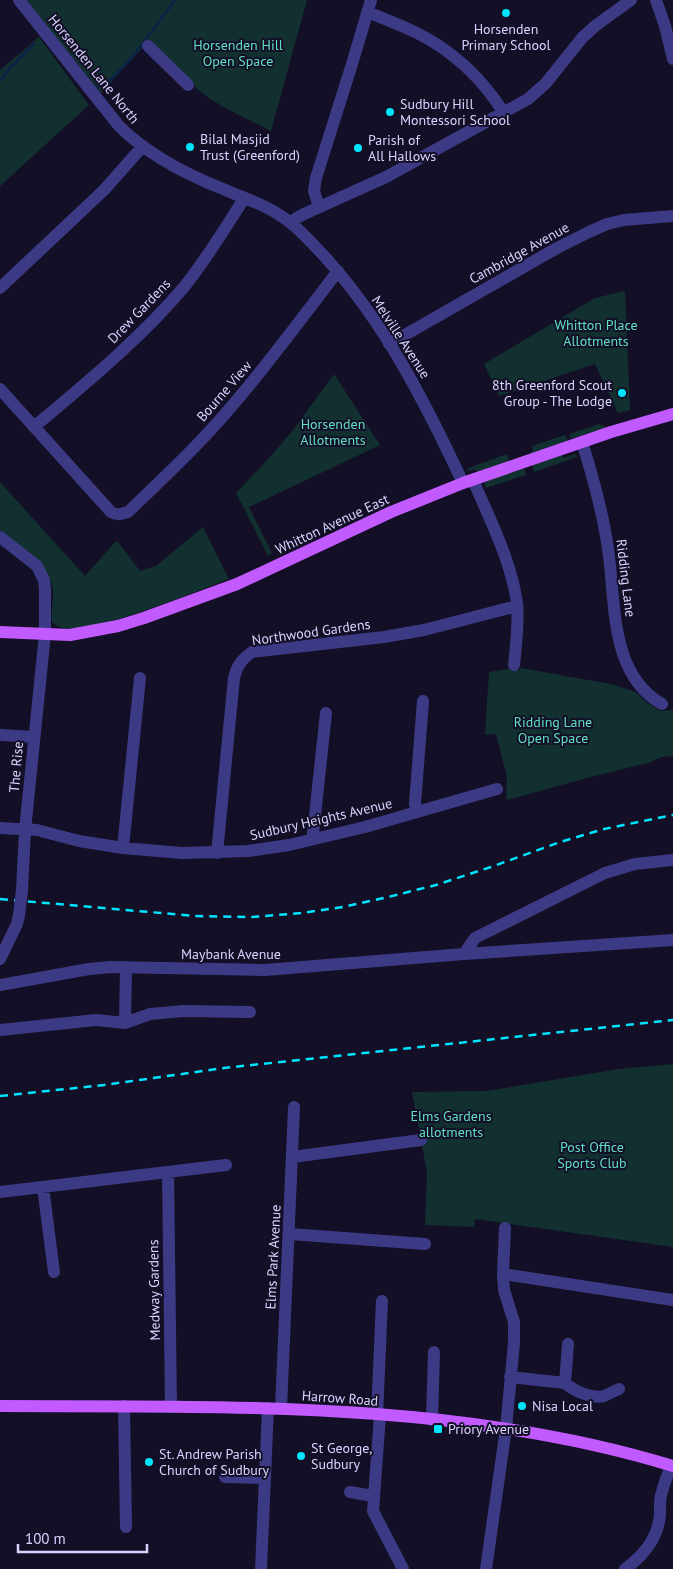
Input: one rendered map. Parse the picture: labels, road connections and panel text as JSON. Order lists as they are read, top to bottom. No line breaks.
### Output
{"streets":{"main road":["Whitton Avenue East","Harrow Road"],"street":["Horsenden Lane North","Cambridge Avenue","Drew Gardens","Melville Avenue","Bourne View","Ridding Lane","Northwood Gardens","The Rise","Sudbury Heights Avenue","Maybank Avenue","Elms Park Avenue","Medway Gardens"]},"crossings":[["Horsenden Lane North","Drew Gardens"],["Horsenden Lane North","Melville Avenue"],["Cambridge Avenue","Melville Avenue"],["Drew Gardens","Bourne View"],["Melville Avenue","Bourne View"],["Melville Avenue","Whitton Avenue East"],["Melville Avenue","Northwood Gardens"],["Whitton Avenue East","Ridding Lane"],["Whitton Avenue East","The Rise"],["Northwood Gardens","Sudbury Heights Avenue"],["The Rise","Sudbury Heights Avenue"],["Elms Park Avenue","Harrow Road"],["Medway Gardens","Harrow Road"]],"parks":["Horsenden Hill Open Space","Whitton Place Allotments","Horsenden Allotments","Ridding Lane Open Space","Elms Gardens allotments","Post Office Sports Club"],"places":{"other":["Horsenden Primary School","Sudbury Hill Montessori School","Bilal Masjid Trust (Greenford)","Parish of All Hallows","8th Greenford Scout Group - The Lodge","Nisa Local","St George, Sudbury","St. Andrew Parish Church of Sudbury"],"transit":["Priory Avenue"]},"scale_bar":"100 m"}
